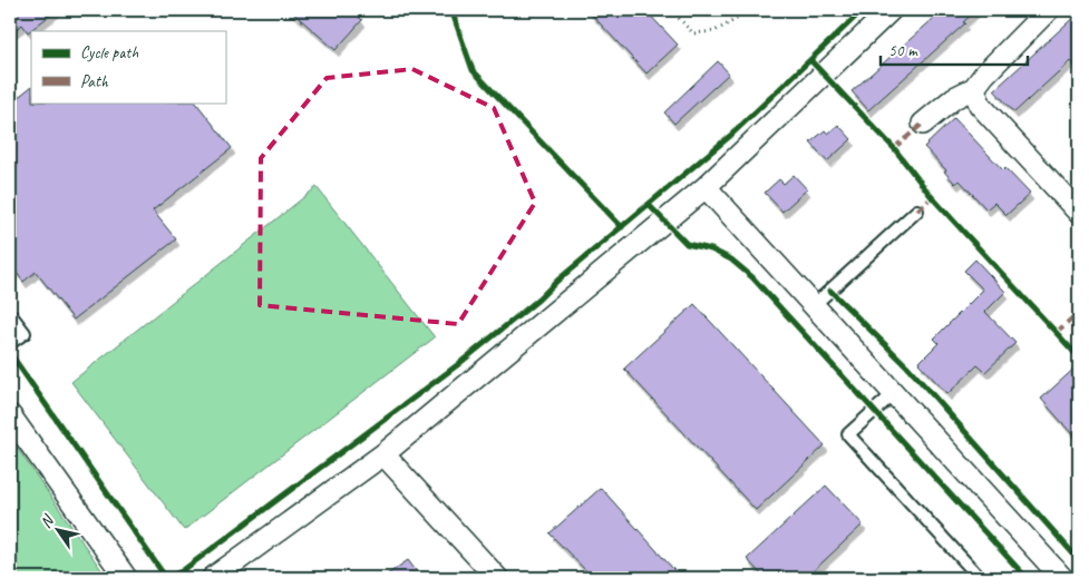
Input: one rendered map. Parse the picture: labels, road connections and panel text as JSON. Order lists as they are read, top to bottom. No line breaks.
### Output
{"legend":["Cycle path","Path"],"scale_bar":"50 m","north":"top left"}
